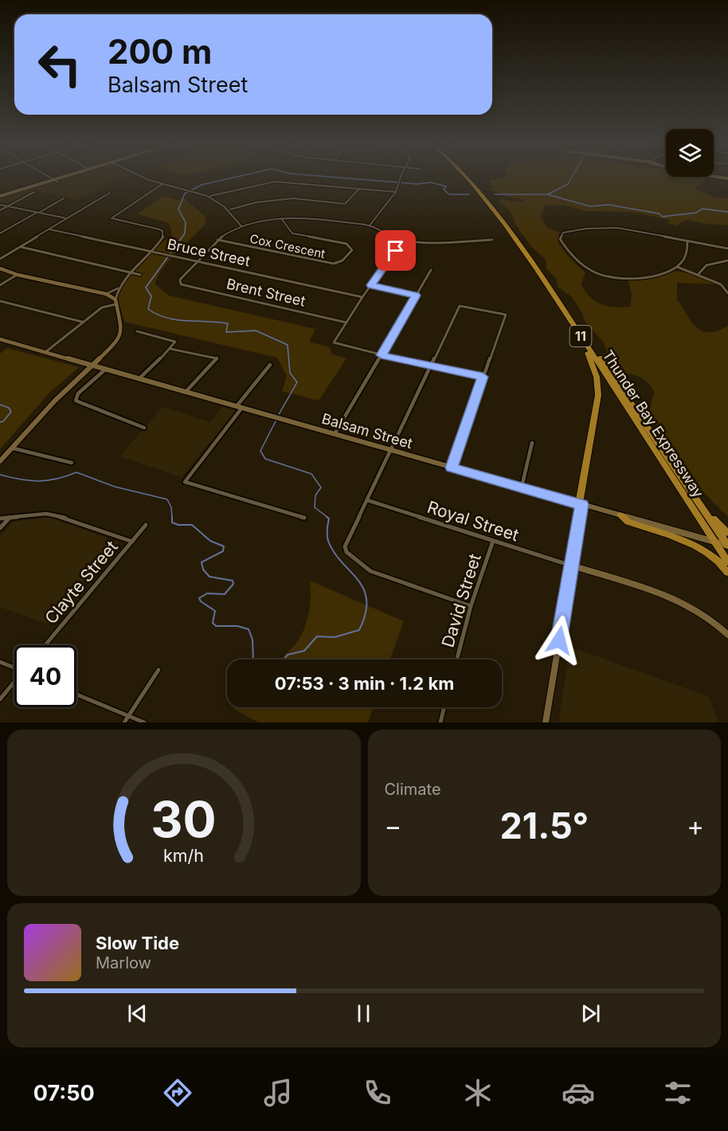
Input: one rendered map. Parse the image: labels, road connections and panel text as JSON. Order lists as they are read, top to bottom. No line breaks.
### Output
{"streets":{"highway":["11","Thunder Bay Expressway"],"main road":["Balsam Street"],"street":["Cox Crescent","Bruce Street","Brent Street","Royal Street","Clayte Street","David Street"]},"crossings":[["Thunder Bay Expressway","Balsam Street"],["Royal Street","David Street"]],"page":{"turn":["200 m","Balsam Street"],"limit":"40","trip":"07:53 · 3 min · 1.2 km","tile":"Climate","heat":["−","21.5°","+"],"song":["Slow Tide","Marlow"],"tabs":"07:50","gauge":["30","km/h"]}}
